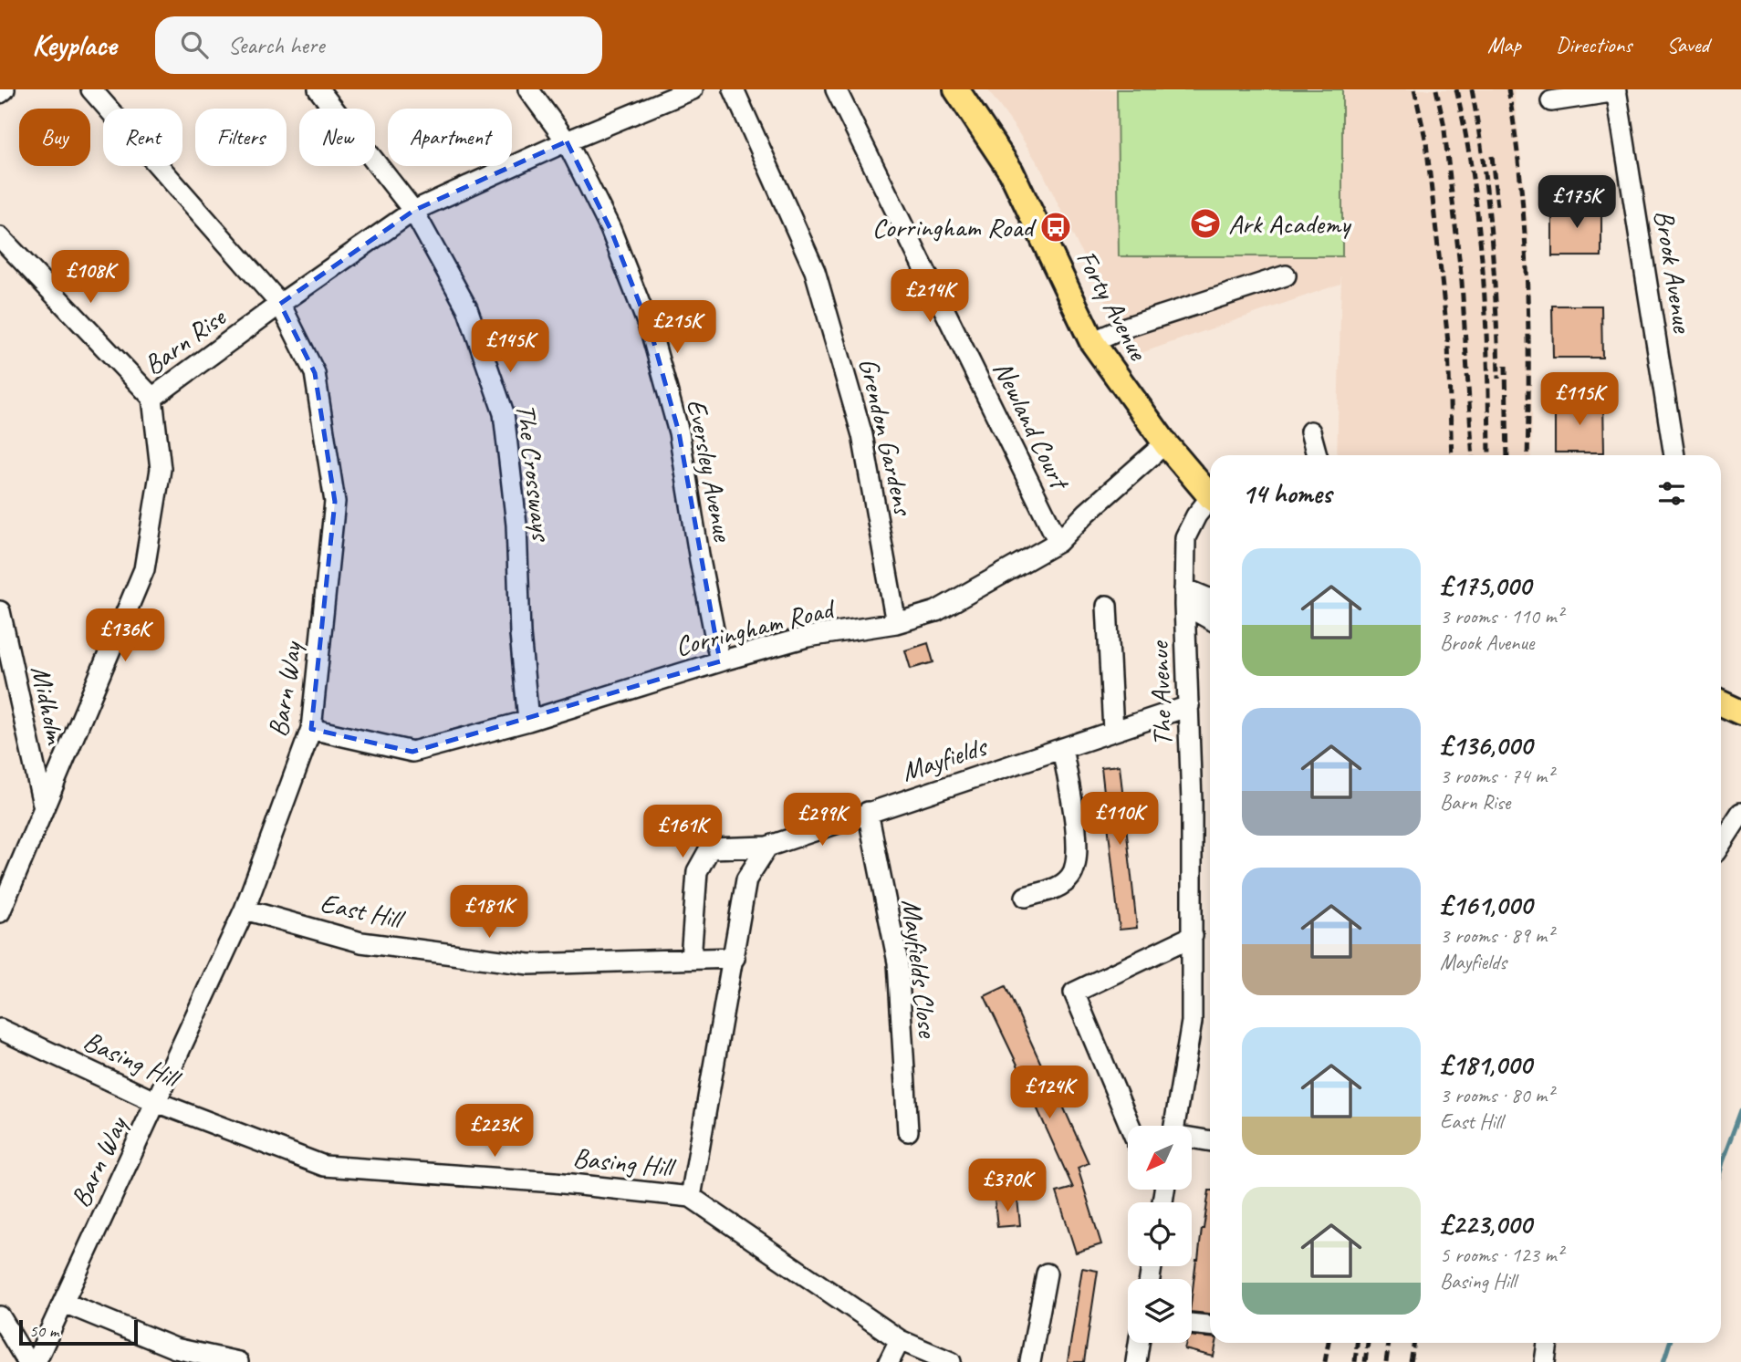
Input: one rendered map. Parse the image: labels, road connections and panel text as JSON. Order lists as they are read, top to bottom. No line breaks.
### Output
{"streets":{"main road":["Forty Avenue"],"street":["Brook Avenue","Barn Rise","Newland Court","Grendon Gardens","Eversley Avenue","The Crossways","Corringham Road","Barn Way","The Avenue","Midholm","Mayfields","East Hill","Mayfields Close","Basing Hill"]},"crossings":[["Forty Avenue","Corringham Road"],["Barn Rise","Eversley Avenue"],["Barn Rise","The Crossways"],["Barn Rise","Barn Way"],["Barn Rise","Midholm"],["Newland Court","Corringham Road"],["Grendon Gardens","Corringham Road"],["Eversley Avenue","Corringham Road"],["The Crossways","Corringham Road"],["Corringham Road","Barn Way"],["Barn Way","East Hill"],["Barn Way","Basing Hill"],["The Avenue","Mayfields"],["Mayfields","East Hill"],["Mayfields","Mayfields Close"]],"places":{"school or university":["Ark Academy"],"bus stop":["Corringham Road"]},"scale_bar":"50 m","north":"bottom left","page":{"header":"Keyplace","search":"Search here","nav":["Map","Directions","Saved"],"chip":["Buy","Rent","Filters","New","Apartment"],"price":["£175K","£108K","£214K","£215K","£145K","£115K","£136K","£110K","£299K","£161K","£181K","£124K","£223K","£370K"],"heading":"14 homes","list":[{"name":"£175,000","note":"3 rooms · 110 m² · Brook Avenue"},{"name":"£136,000","note":"3 rooms · 74 m² · Barn Rise"},{"name":"£161,000","note":"3 rooms · 89 m² · Mayfields"},{"name":"£181,000","note":"3 rooms · 80 m² · East Hill"},{"name":"£223,000","note":"5 rooms · 123 m² · Basing Hill"}],"scale":"50 m"}}
